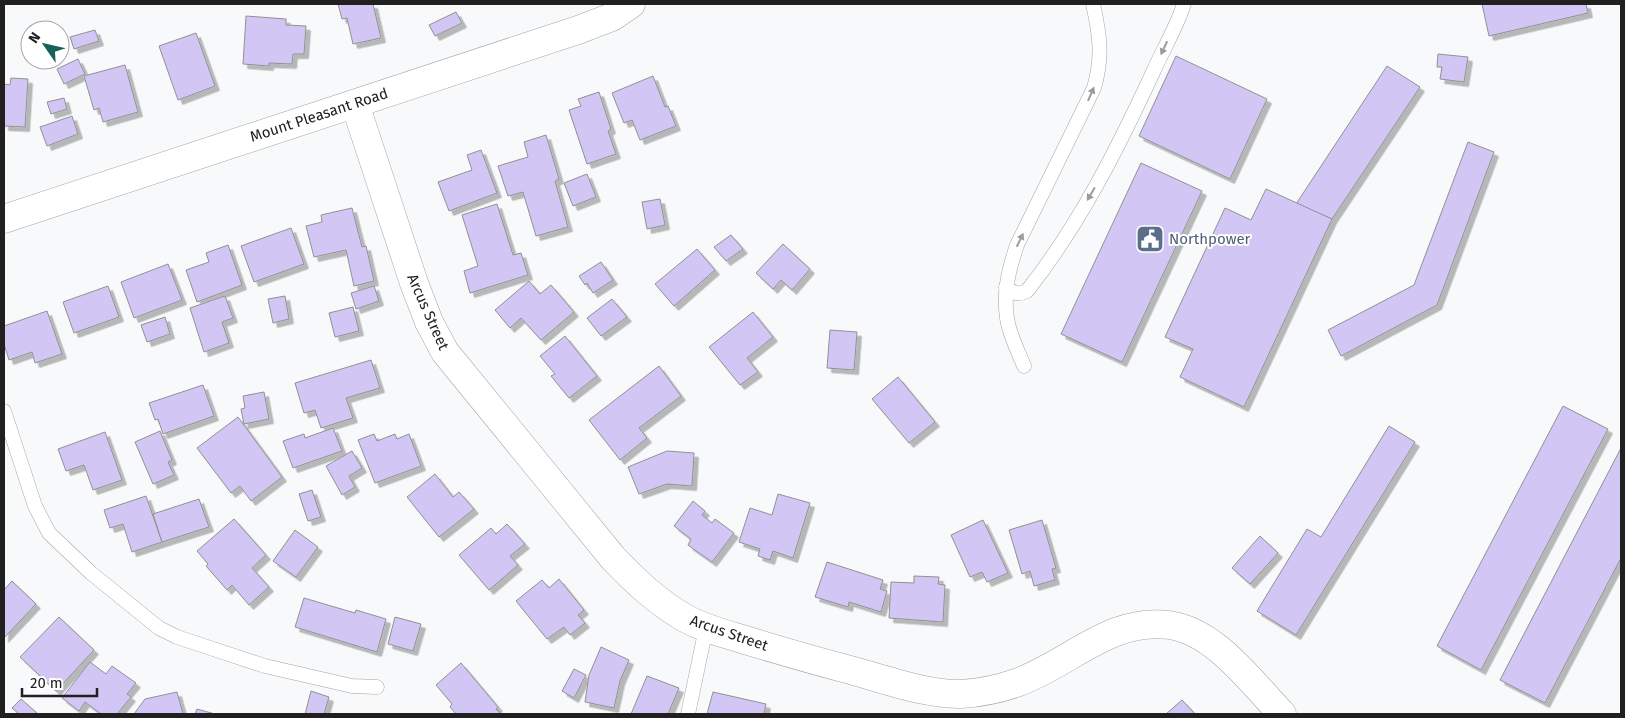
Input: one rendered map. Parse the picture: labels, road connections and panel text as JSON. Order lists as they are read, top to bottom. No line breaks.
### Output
{"streets":{"street":["Mount Pleasant Road","Arcus Street"]},"crossings":[["Mount Pleasant Road","Arcus Street"]],"places":{"public building":["Northpower"]},"scale_bar":"20 m","north":"top left"}
